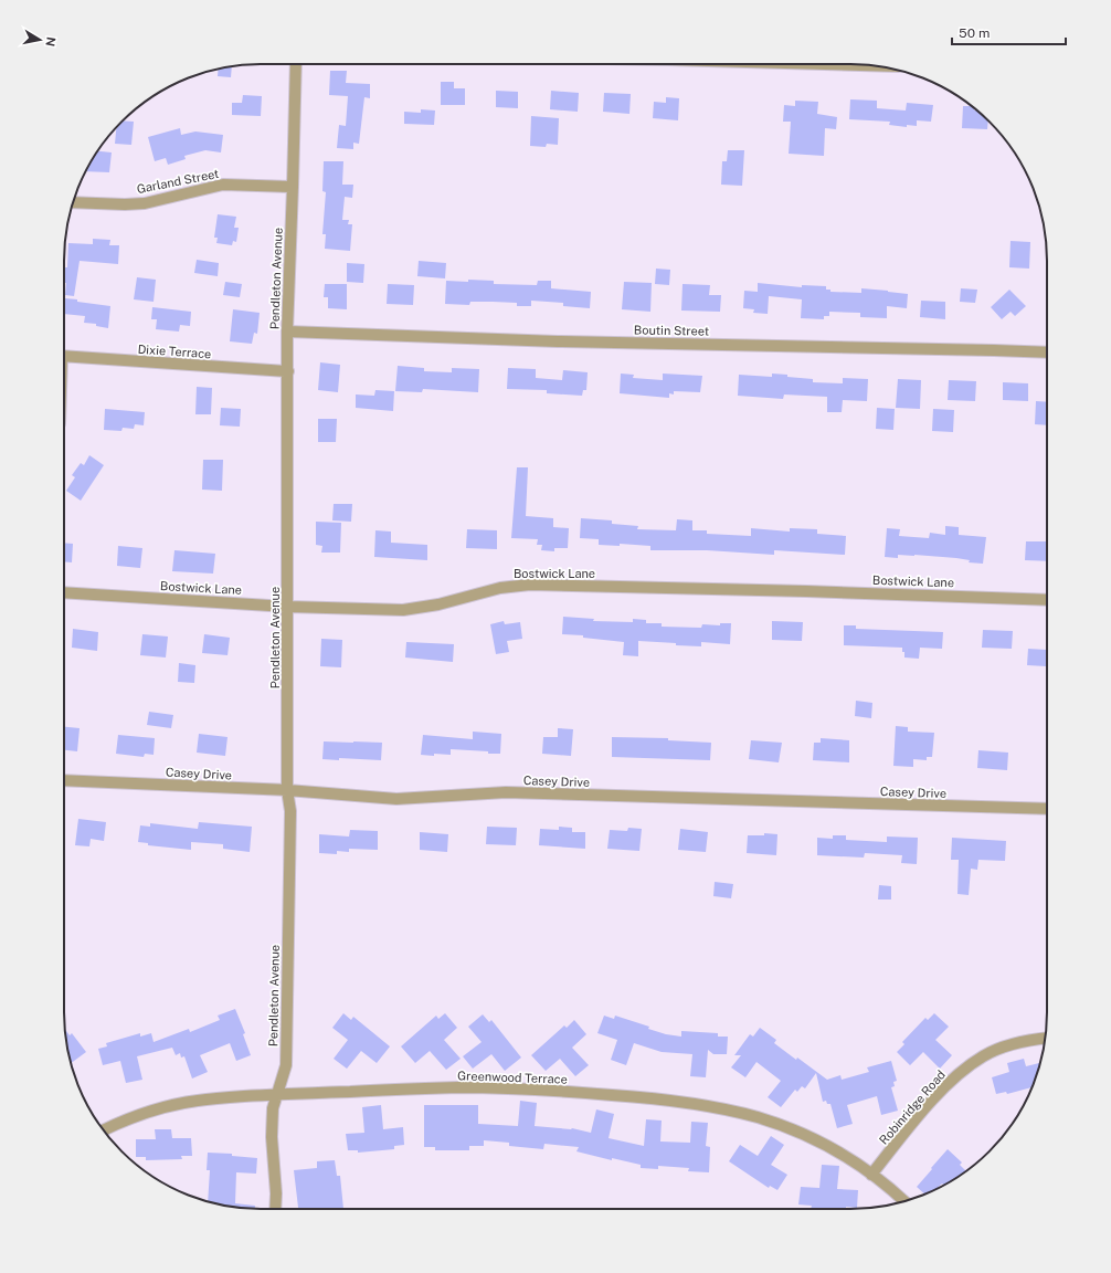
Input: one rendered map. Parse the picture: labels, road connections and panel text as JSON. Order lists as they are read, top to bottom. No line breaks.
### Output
{"streets":{"street":["Garland Street","Pendleton Avenue","Boutin Street","Dixie Terrace","Bostwick Lane","Casey Drive","Greenwood Terrace","Robinridge Road"]},"crossings":[["Garland Street","Pendleton Avenue"],["Pendleton Avenue","Boutin Street"],["Pendleton Avenue","Dixie Terrace"],["Pendleton Avenue","Bostwick Lane"],["Pendleton Avenue","Casey Drive"],["Pendleton Avenue","Greenwood Terrace"],["Greenwood Terrace","Robinridge Road"]],"scale_bar":"50 m","north":"right"}
